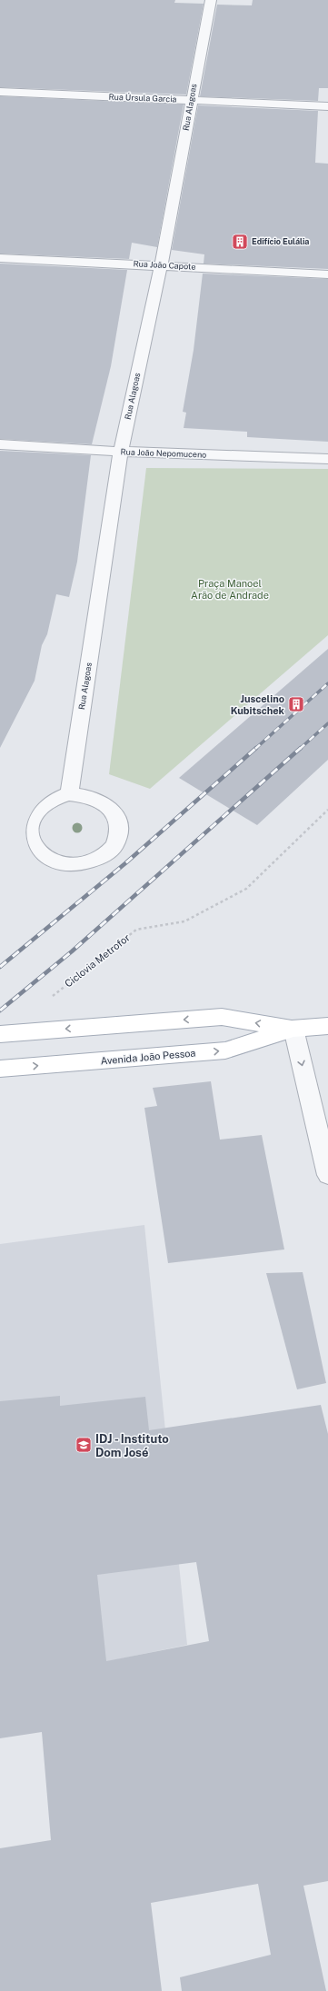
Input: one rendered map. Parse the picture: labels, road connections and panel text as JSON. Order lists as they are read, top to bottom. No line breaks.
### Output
{"streets":{"main road":["Avenida João Pessoa"],"street":["Rua Úrsula Garcia","Rua Alagoas","Rua João Capote","Rua João Nepomuceno"],"path":["Ciclovia Metrofor"]},"crossings":[["Rua Úrsula Garcia","Rua Alagoas"],["Rua Alagoas","Rua João Capote"],["Rua Alagoas","Rua João Nepomuceno"]],"parks":["Praça Manoel Arão de Andrade"],"places":{"building":["Edifício Eulália","Juscelino Kubitschek"],"school or university":["IDJ - Instituto Dom José"]}}
